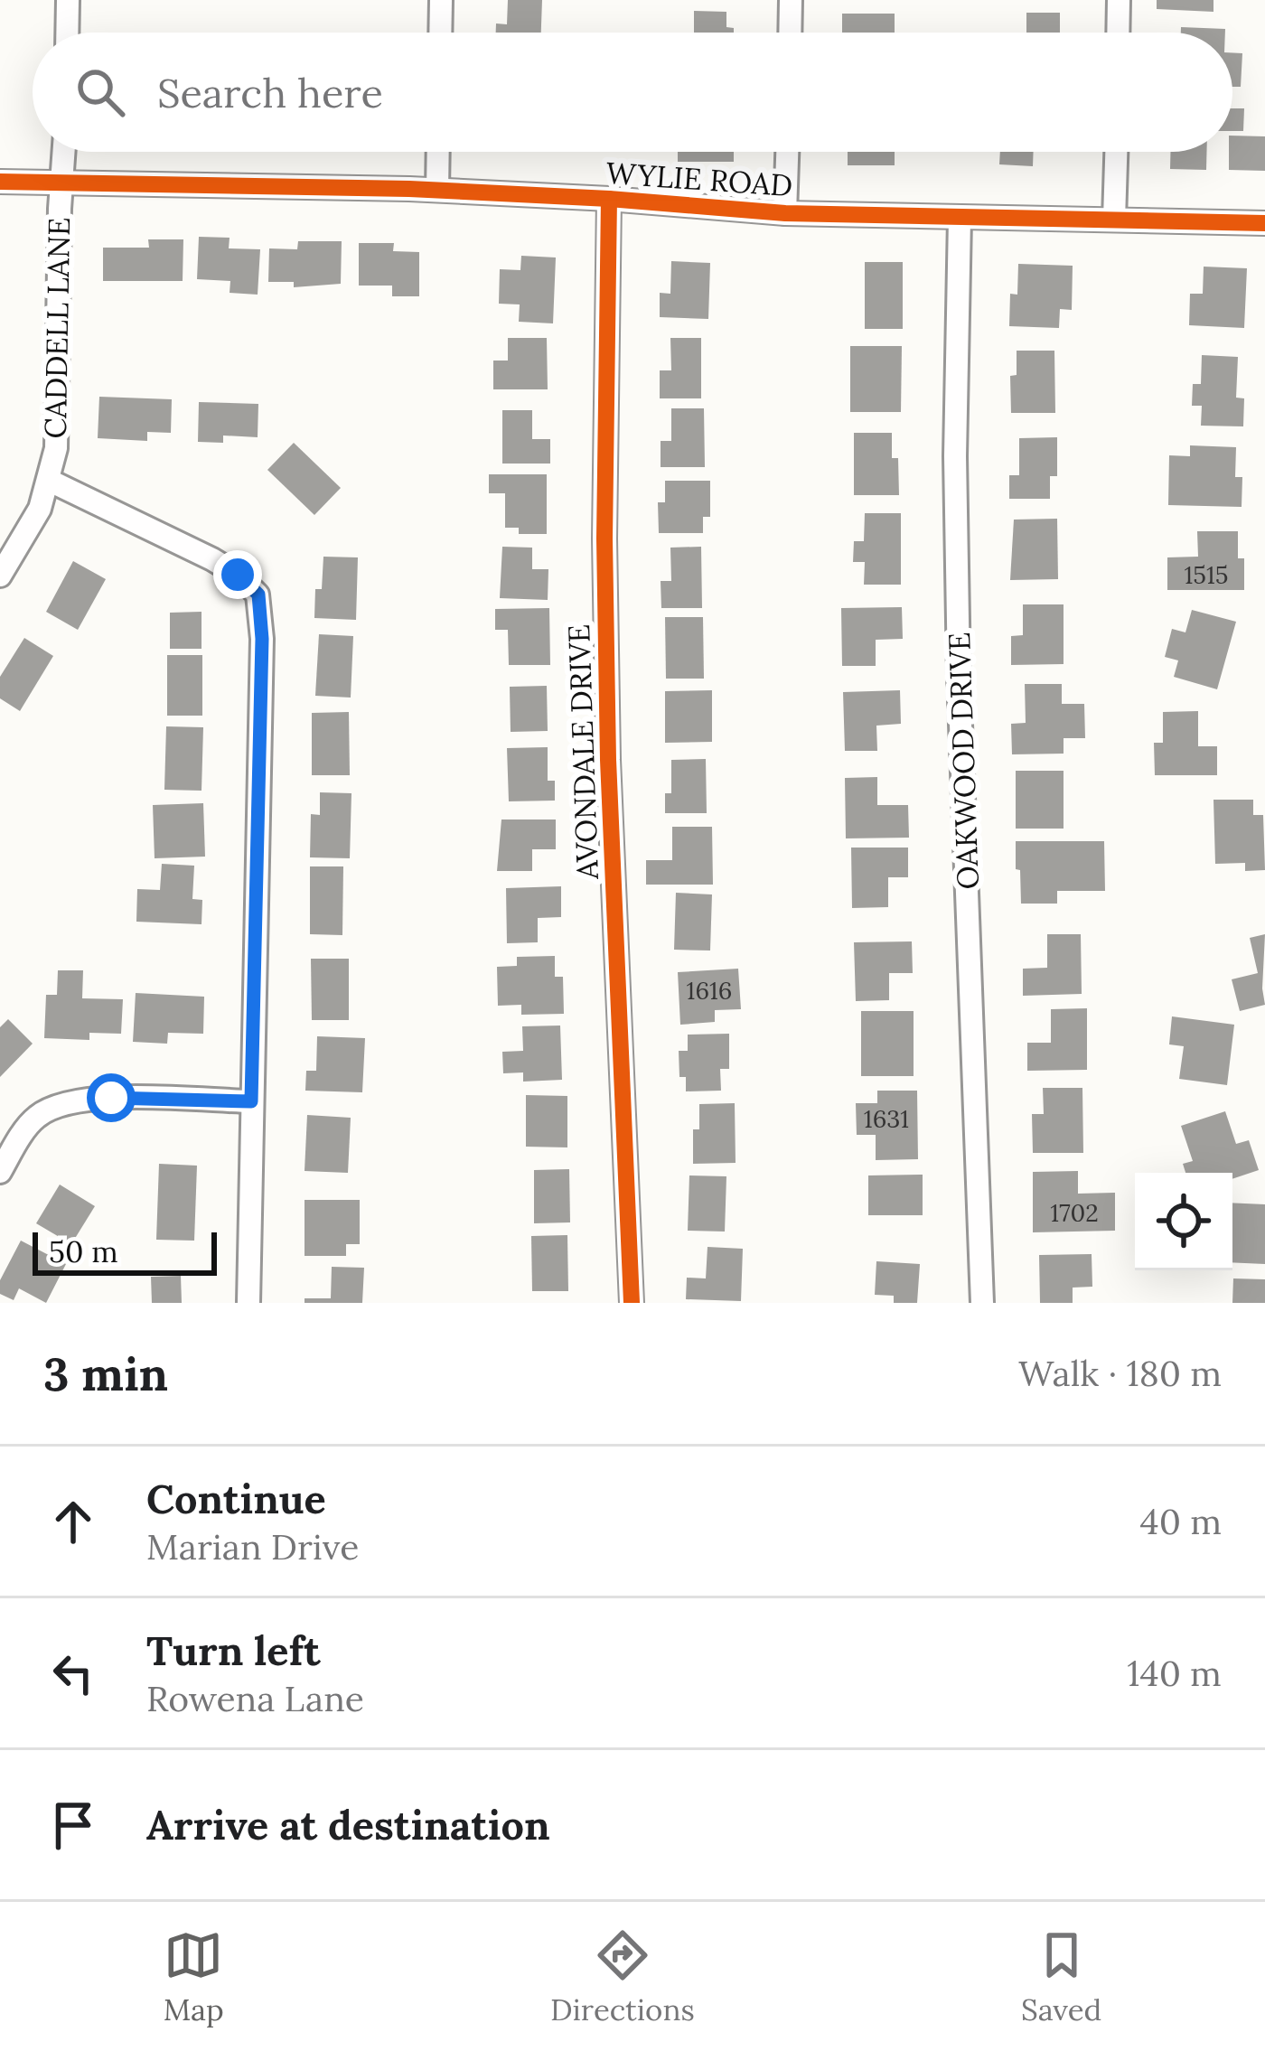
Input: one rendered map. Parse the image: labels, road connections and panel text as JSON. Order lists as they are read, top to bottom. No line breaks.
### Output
{"streets":{"street":["WYLIE ROAD","CADDELL LANE","AVONDALE DRIVE","OAKWOOD DRIVE"]},"crossings":[["WYLIE ROAD","CADDELL LANE"],["WYLIE ROAD","AVONDALE DRIVE"],["WYLIE ROAD","OAKWOOD DRIVE"]],"house_numbers":["1515","1616","1631","1702"],"scale_bar":"50 m","page":{"search":"Search here","scale":"50 m","heading":["3 min","Walk · 180 m"],"list":[["Continue","Marian Drive","40 m"],["Turn left","Rowena Lane","140 m"],"Arrive at destination"],"nav":["Map","Directions","Saved"]}}
